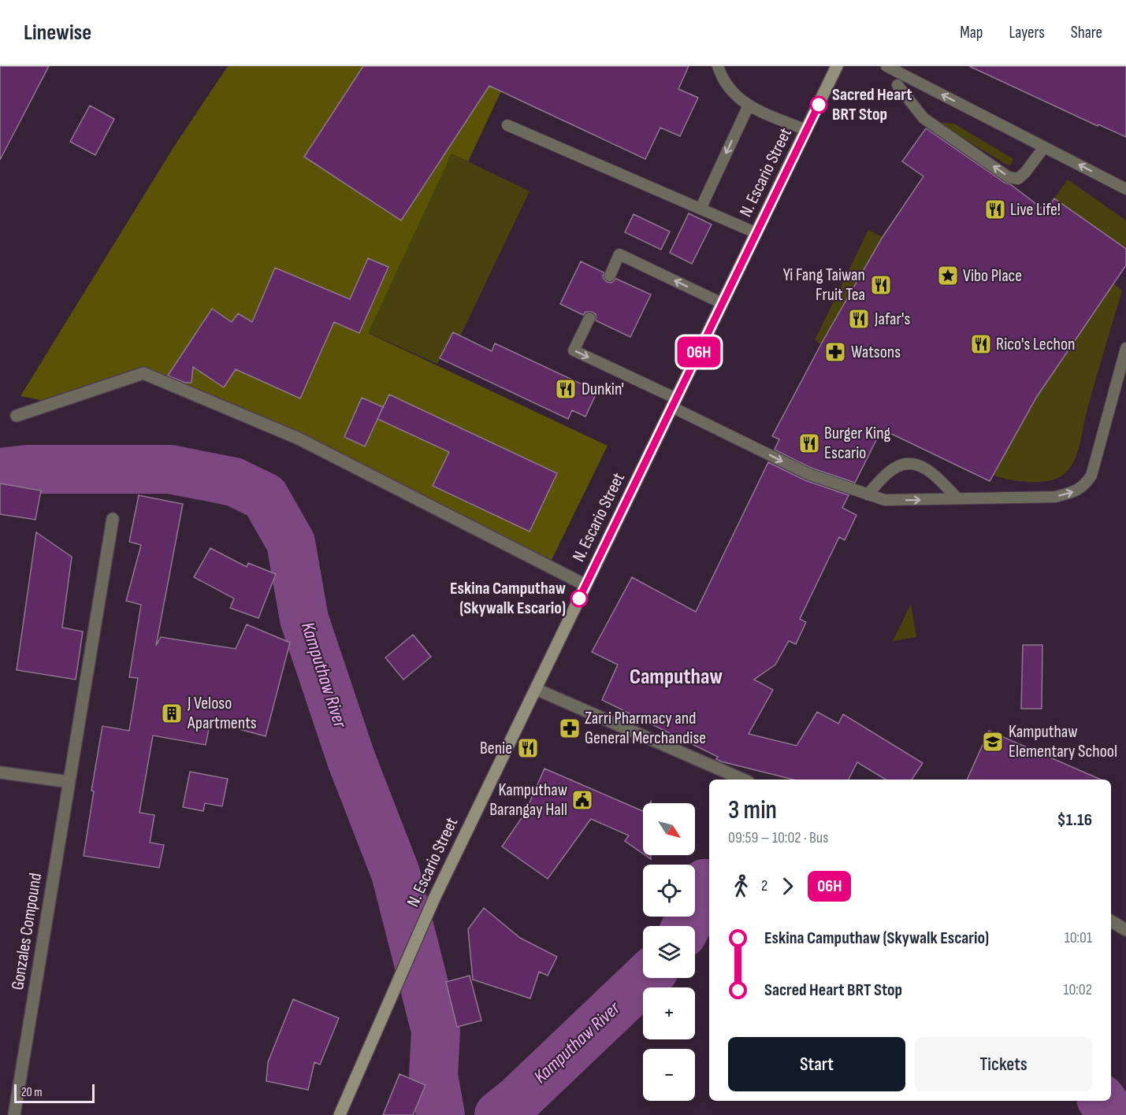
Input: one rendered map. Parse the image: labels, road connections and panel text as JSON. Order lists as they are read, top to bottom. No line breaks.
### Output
{"streets":{"main road":["N. Escario Street"],"street":["Gonzales Compound"]},"districts":["Camputhaw"],"water":["Kamputhaw River"],"places":{"other":["Sacred Heart BRT Stop","Eskina Camputhaw (Skywalk Escario)"],"restaurant":["Live Life!","Yi Fang Taiwan Fruit Tea","Jafar's","Rico's Lechon","Dunkin'","Burger King Escario","Benie"],"place":["Vibo Place"],"pharmacy":["Watsons","Zarri Pharmacy and General Merchandise"],"building":["J Veloso Apartments"],"school or university":["Kamputhaw Elementary School"],"public building":["Kamputhaw Barangay Hall"]},"lines":["bus line 06H"],"scale_bar":"20 m","north":"bottom right","page":{"header":"Linewise","nav":["Map","Layers","Share"],"on_map":"06H","heading":["3 min","09:59 – 10:02 · Bus","$1.16"],"map_buttons":["+","−"],"legs":["2","06H"],"list":[{"name":"Eskina Camputhaw (Skywalk Escario)","value":"10:01"},{"name":"Sacred Heart BRT Stop","value":"10:02"}],"buttons":["Start","Tickets"],"scale":"20 m"}}
